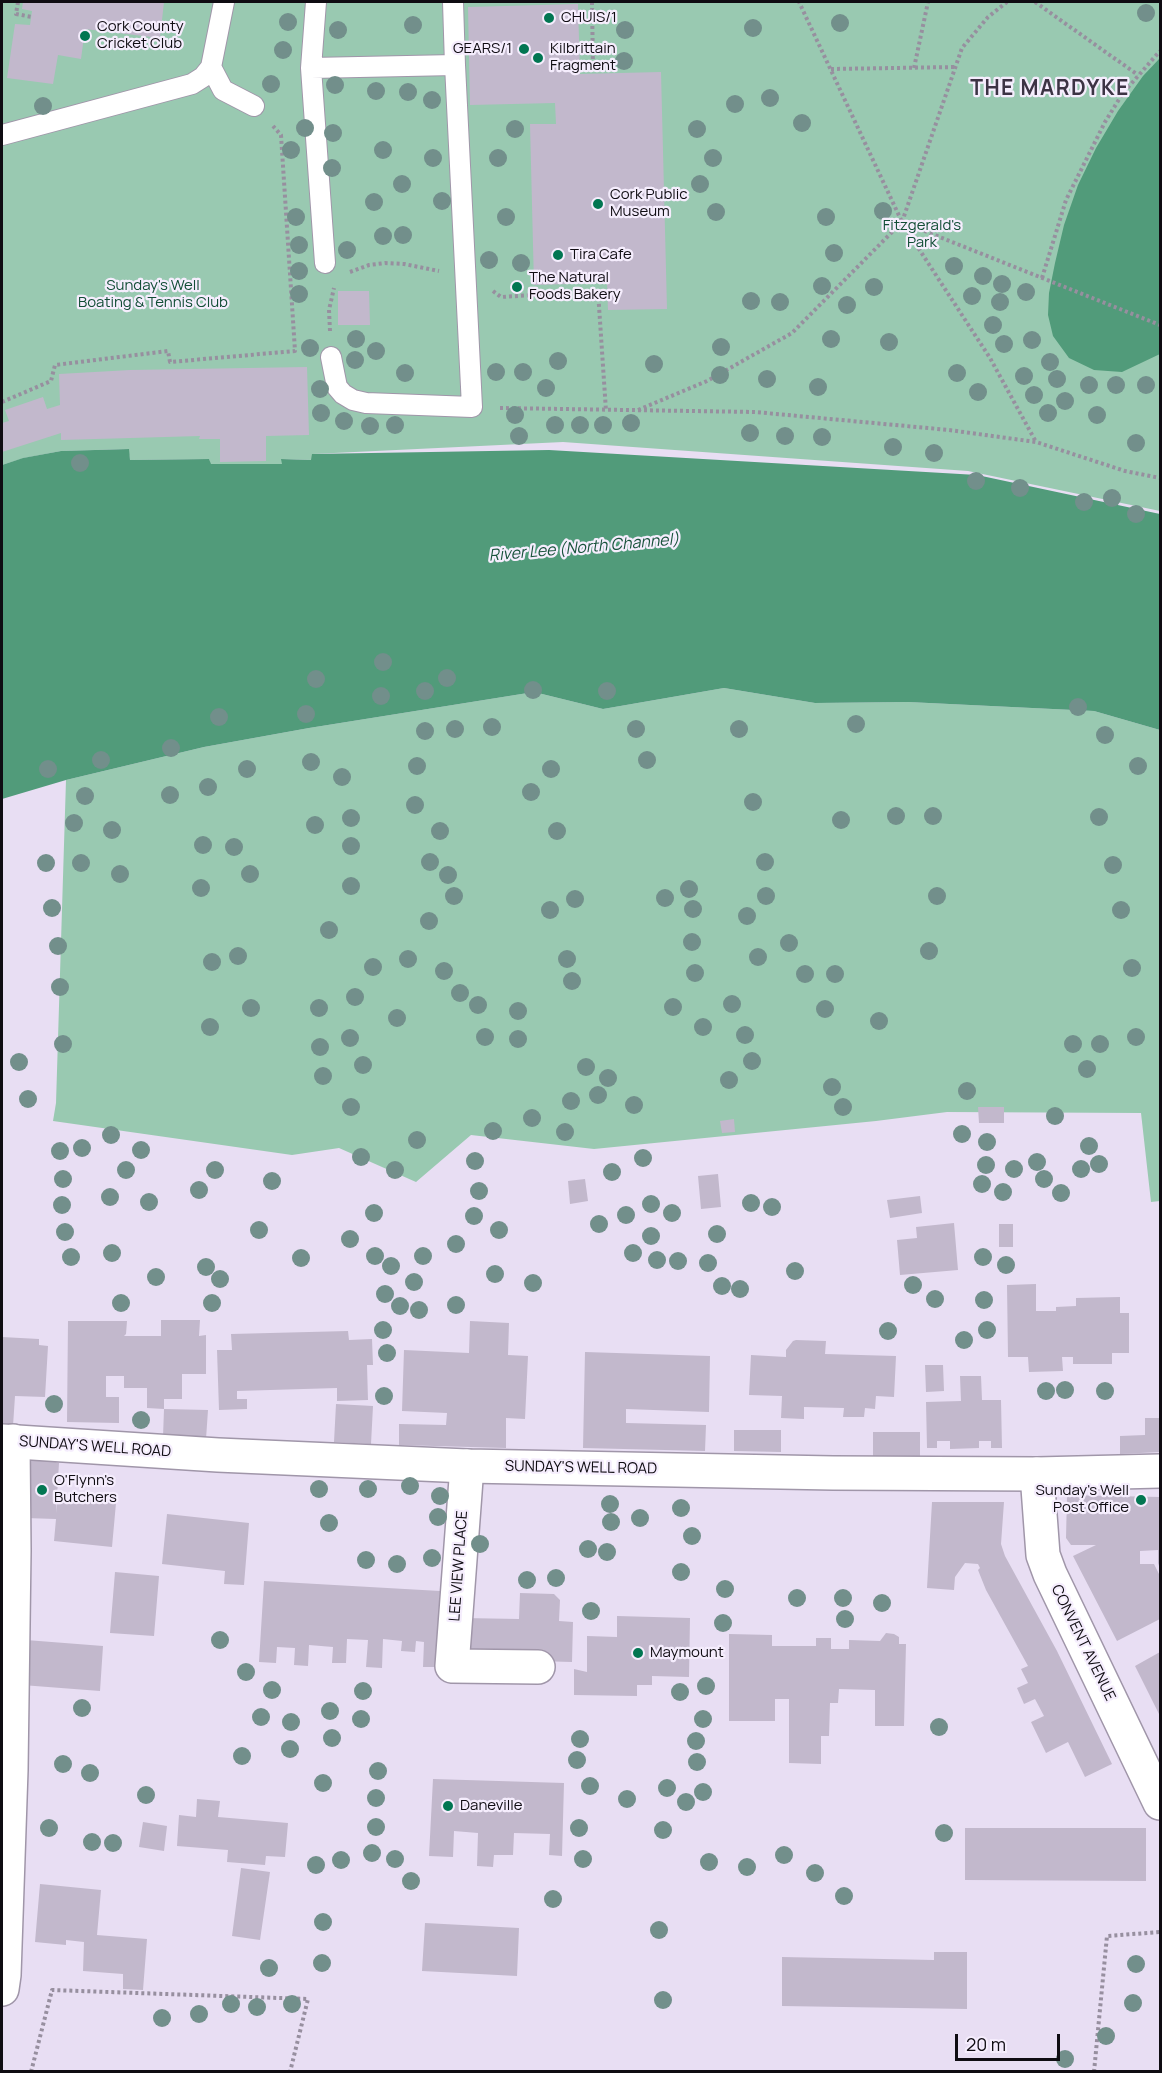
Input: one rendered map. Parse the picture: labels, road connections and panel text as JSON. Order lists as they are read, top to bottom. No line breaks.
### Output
{"streets":{"street":["SUNDAY'S WELL ROAD","LEE VIEW PLACE","CONVENT AVENUE"]},"crossings":[["SUNDAY'S WELL ROAD","LEE VIEW PLACE"],["SUNDAY'S WELL ROAD","CONVENT AVENUE"]],"districts":["THE MARDYKE"],"water":["River Lee (North Channel)"],"parks":["Fitzgerald's Park","Sunday's Well Boating & Tennis Club"],"places":["CHUIS/1","Cork County Cricket Club","GEARS/1","Kilbrittain Fragment","Cork Public Museum","Tira Cafe","The Natural Foods Bakery","O'Flynn's Butchers","Sunday's Well Post Office","Maymount","Daneville"],"scale_bar":"20 m"}
